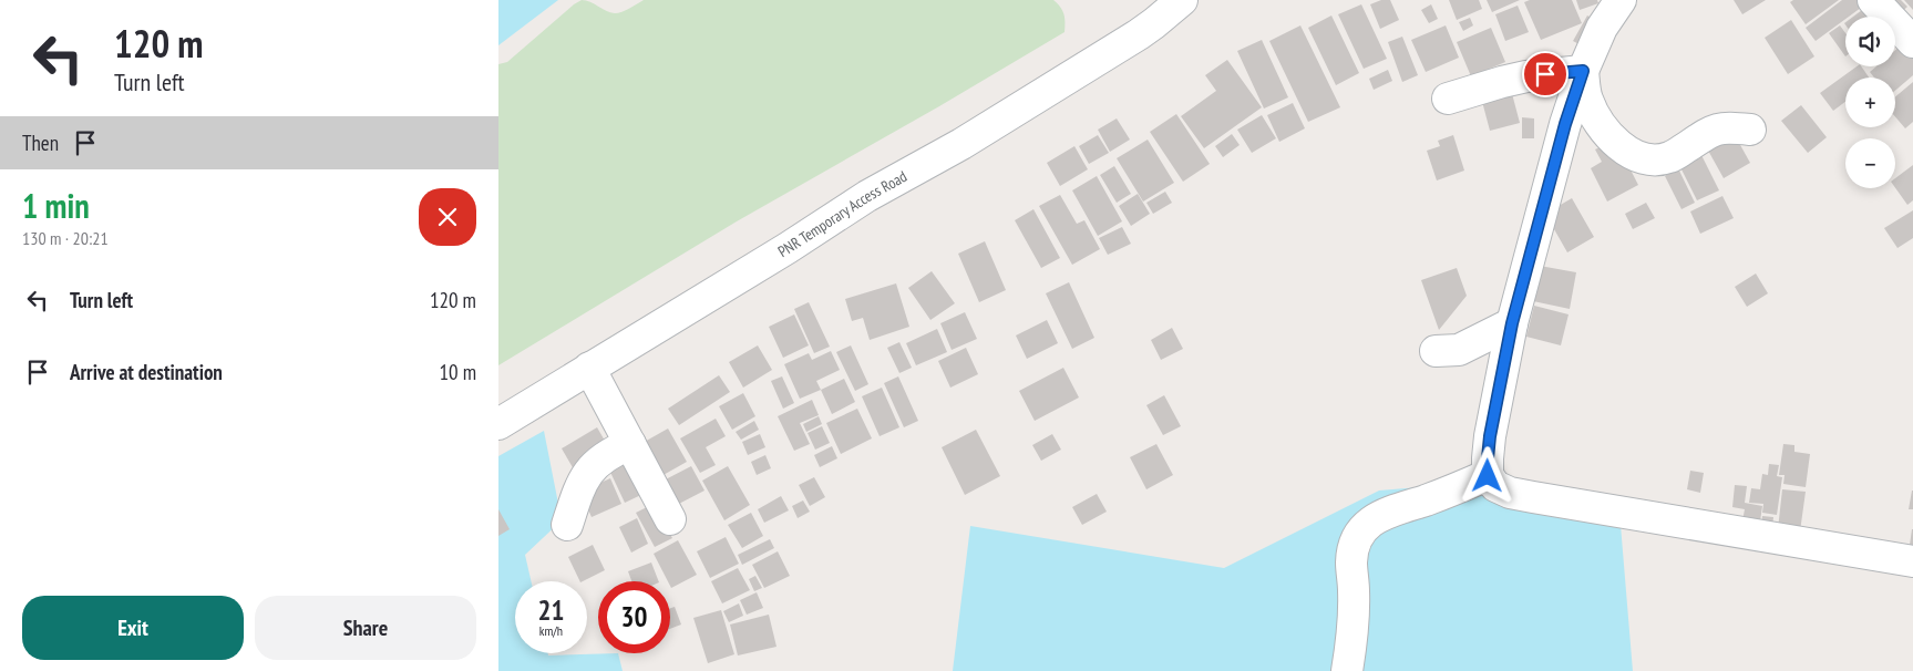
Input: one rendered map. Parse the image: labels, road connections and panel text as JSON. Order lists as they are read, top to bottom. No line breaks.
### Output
{"streets":{"street":["PNR Temporary Access Road"]},"page":{"turn":["120 m","Turn left"],"map_buttons":["+","−"],"then":"Then","heading":["1 min","130 m · 20:21"],"list":[{"name":"Turn left","value":"120 m"},{"name":"Arrive at destination","value":"10 m"}],"speed":"21 km/h","limit":"30","buttons":["Exit","Share"]}}
